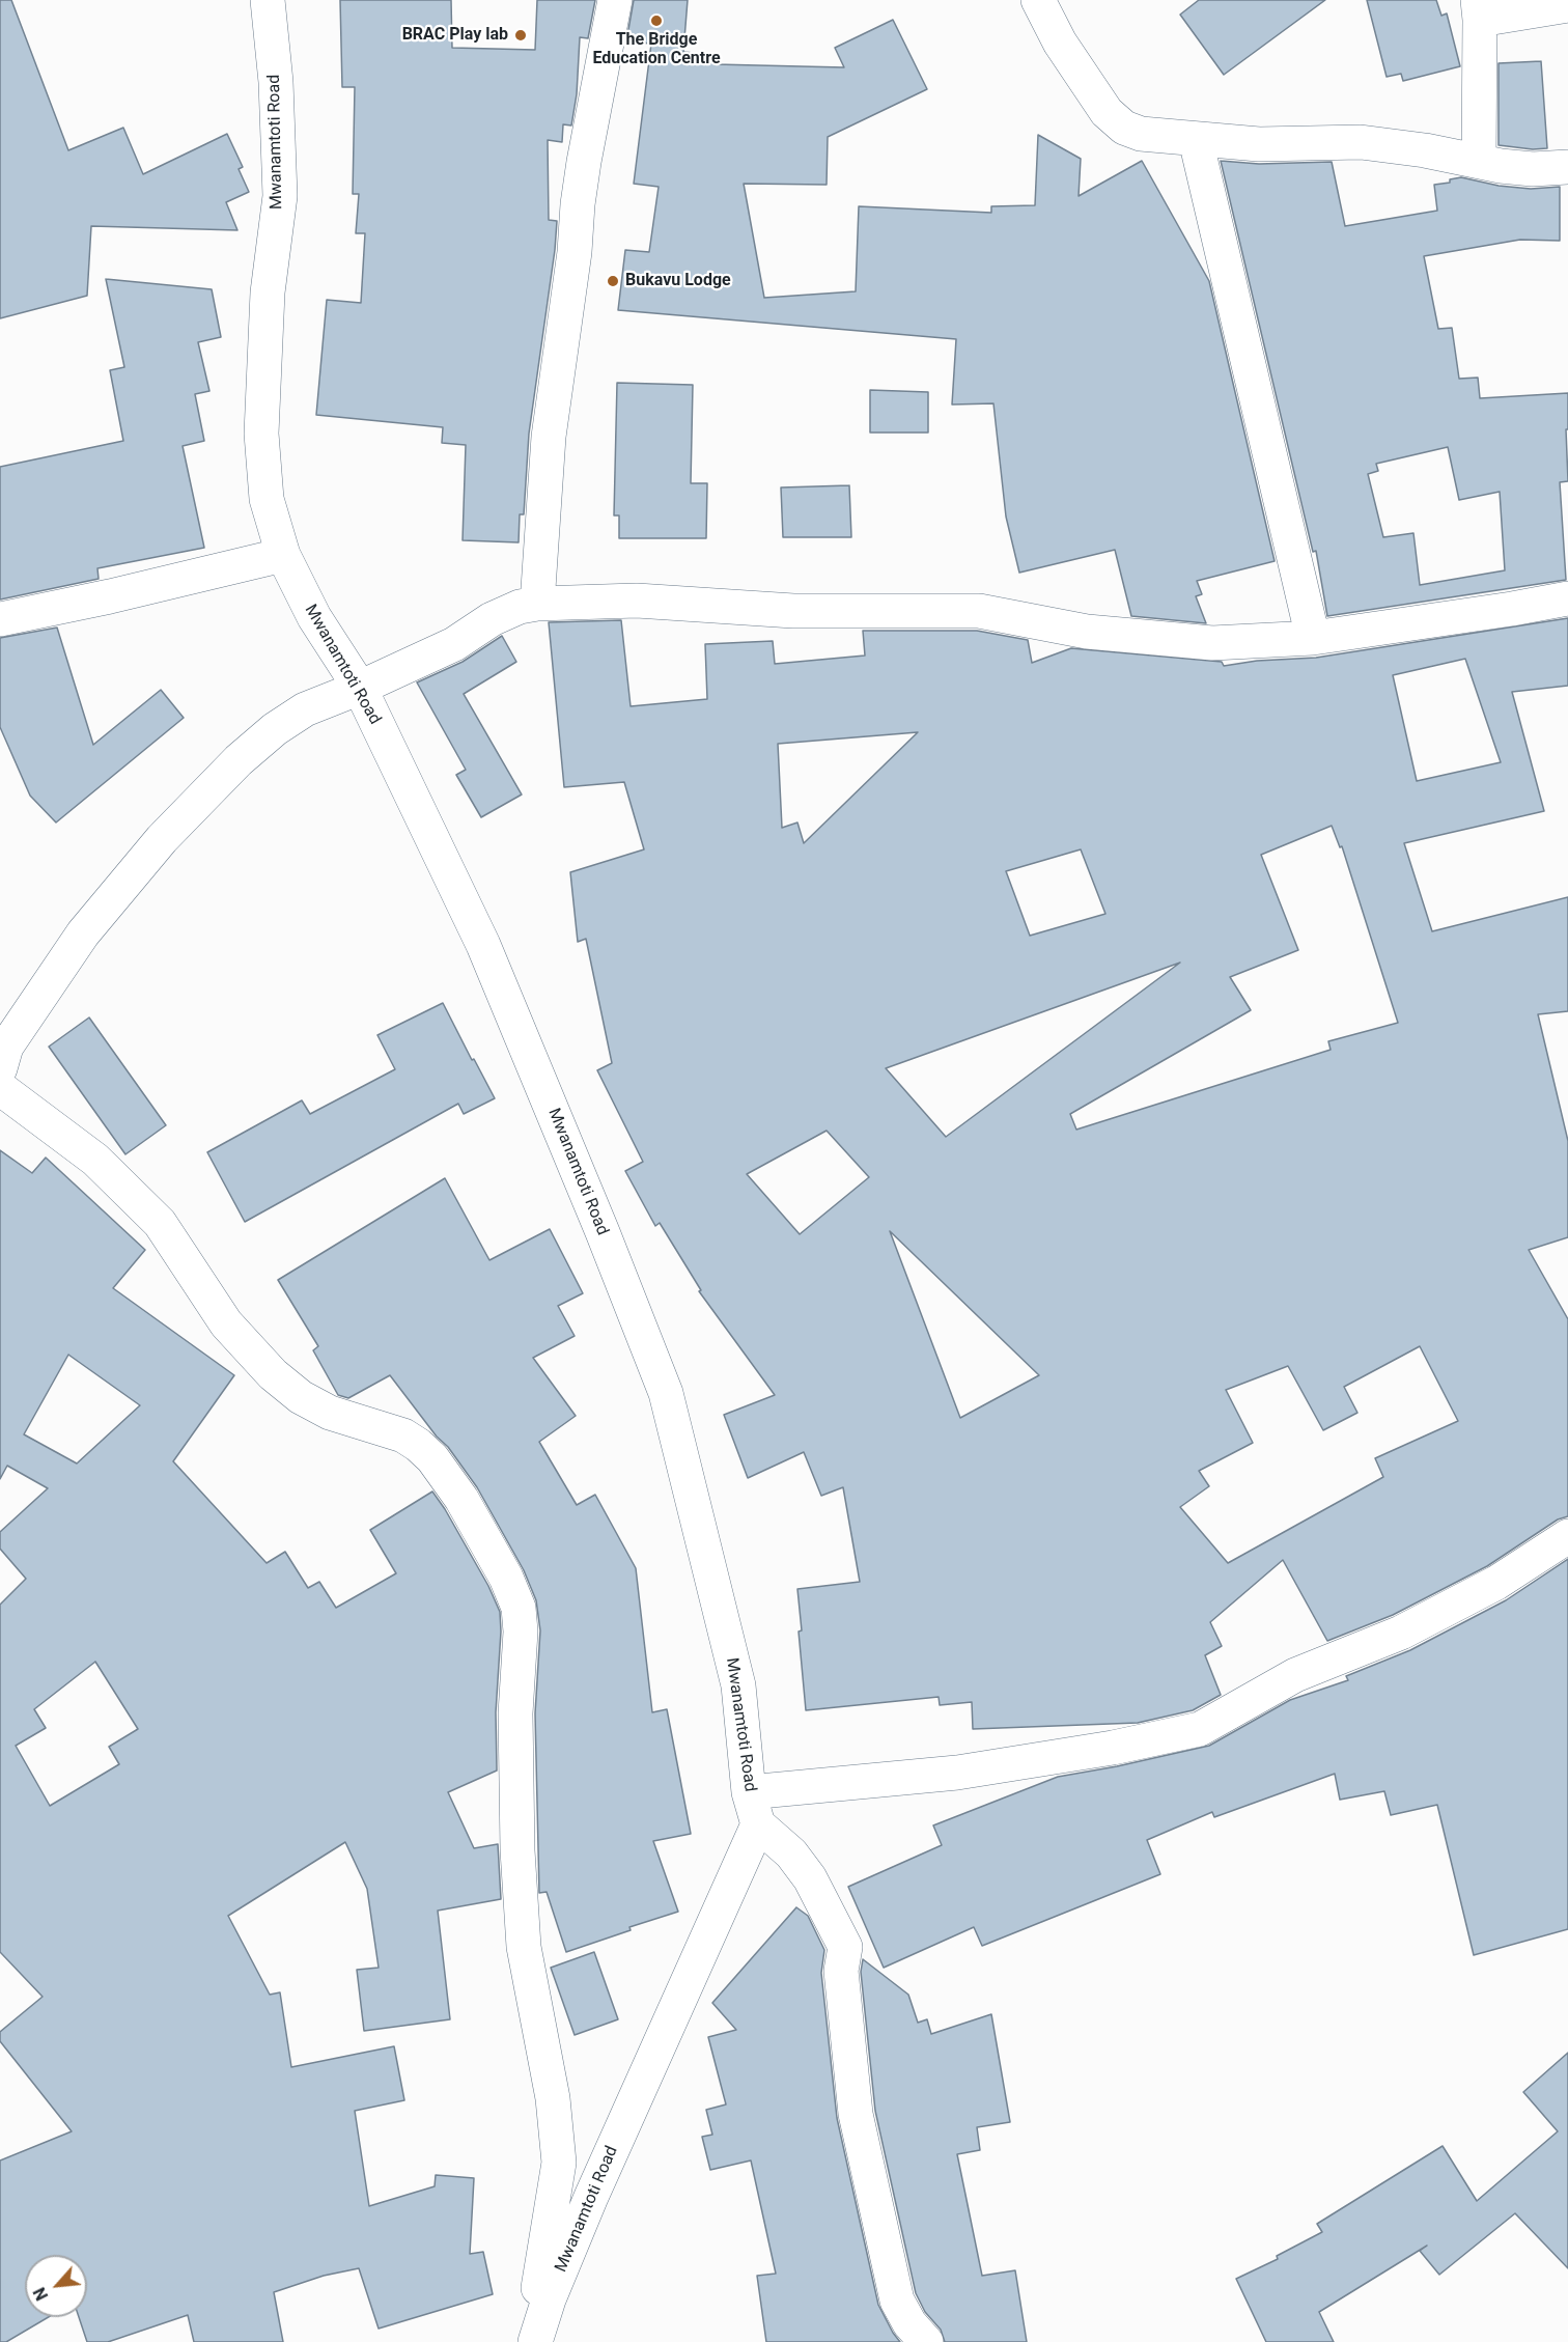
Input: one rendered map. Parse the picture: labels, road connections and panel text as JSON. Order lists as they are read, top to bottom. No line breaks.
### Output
{"streets":{"street":["Mwanamtoti Road"]},"places":["The Bridge Education Centre","BRAC Play lab","Bukavu Lodge"],"north":"bottom left"}
